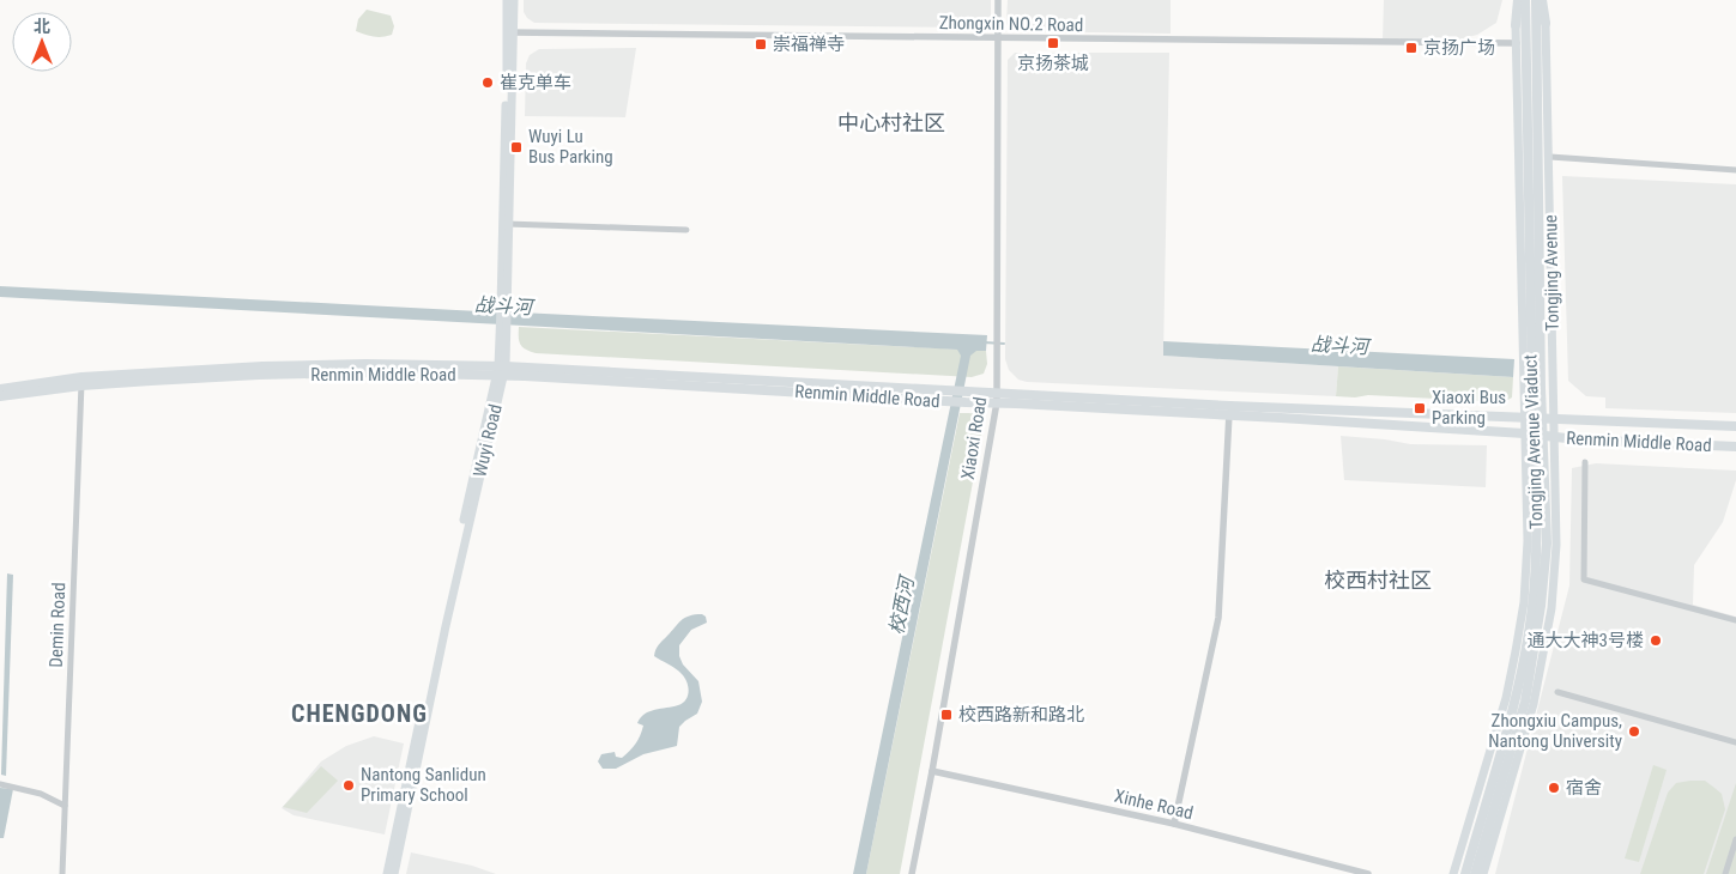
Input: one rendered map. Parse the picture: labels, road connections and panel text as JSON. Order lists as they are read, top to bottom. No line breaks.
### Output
{"streets":{"main road":["Tongjing Avenue","Renmin Middle Road","Wuyi Road","Tongjing Avenue Viaduct"],"street":["Zhongxin NO.2 Road","Xiaoxi Road","Demin Road","Xinhe Road"]},"crossings":[["Zhongxin NO.2 Road","Tongjing Avenue"],["Zhongxin NO.2 Road","Xiaoxi Road"],["Zhongxin NO.2 Road","Wuyi Road"],["Tongjing Avenue","Renmin Middle Road"],["Renmin Middle Road","Xiaoxi Road"],["Renmin Middle Road","Wuyi Road"],["Renmin Middle Road","Demin Road"],["Xiaoxi Road","Xinhe Road"]],"districts":["中心村社区","校西村社区","CHENGDONG"],"water":["战斗河","校西河"],"places":{"transit":["京扬茶城","崇福禅寺","京扬广场","Wuyi Lu Bus Parking","Xiaoxi Bus Parking","校西路新和路北"],"other":["崔克单车","通大大神3号楼","Zhongxiu Campus, Nantong University","Nantong Sanlidun Primary School","宿舍"]},"north":"top"}
